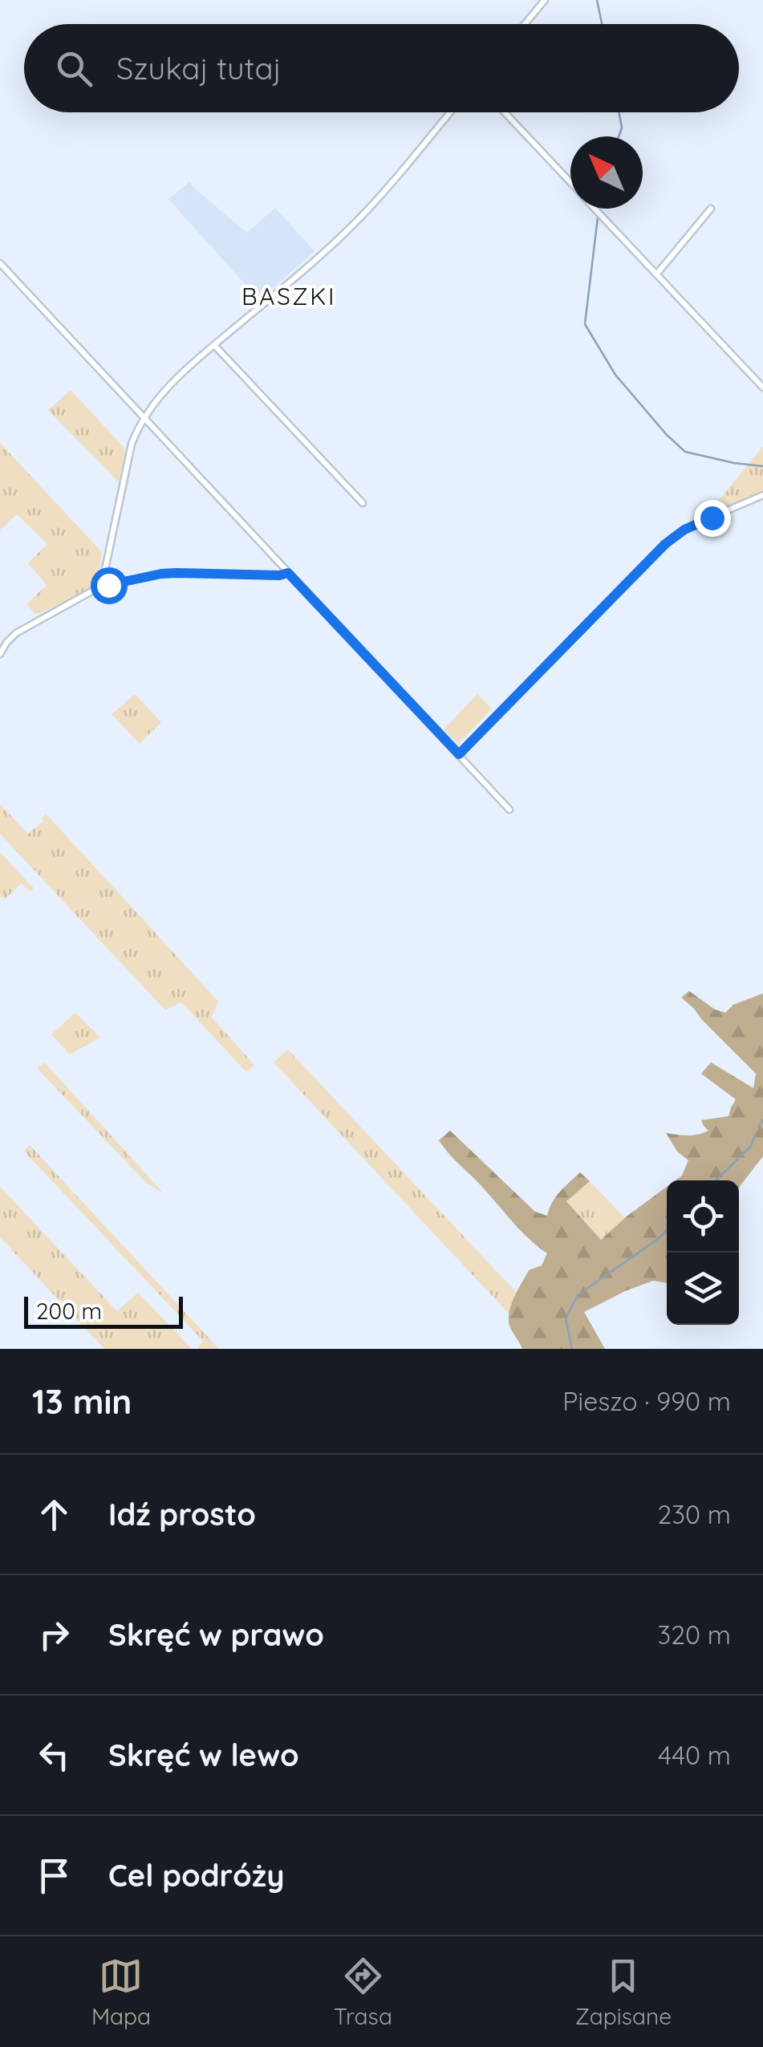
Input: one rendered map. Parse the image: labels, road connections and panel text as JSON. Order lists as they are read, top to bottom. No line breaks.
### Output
{"districts":["BASZKI"],"scale_bar":"200 m","north":"top left","page":{"search":"Szukaj tutaj","scale":"200 m","heading":["13 min","Pieszo · 990 m"],"list":[["Idź prosto","230 m"],["Skręć w prawo","320 m"],["Skręć w lewo","440 m"],"Cel podróży"],"nav":["Mapa","Trasa","Zapisane"]}}
